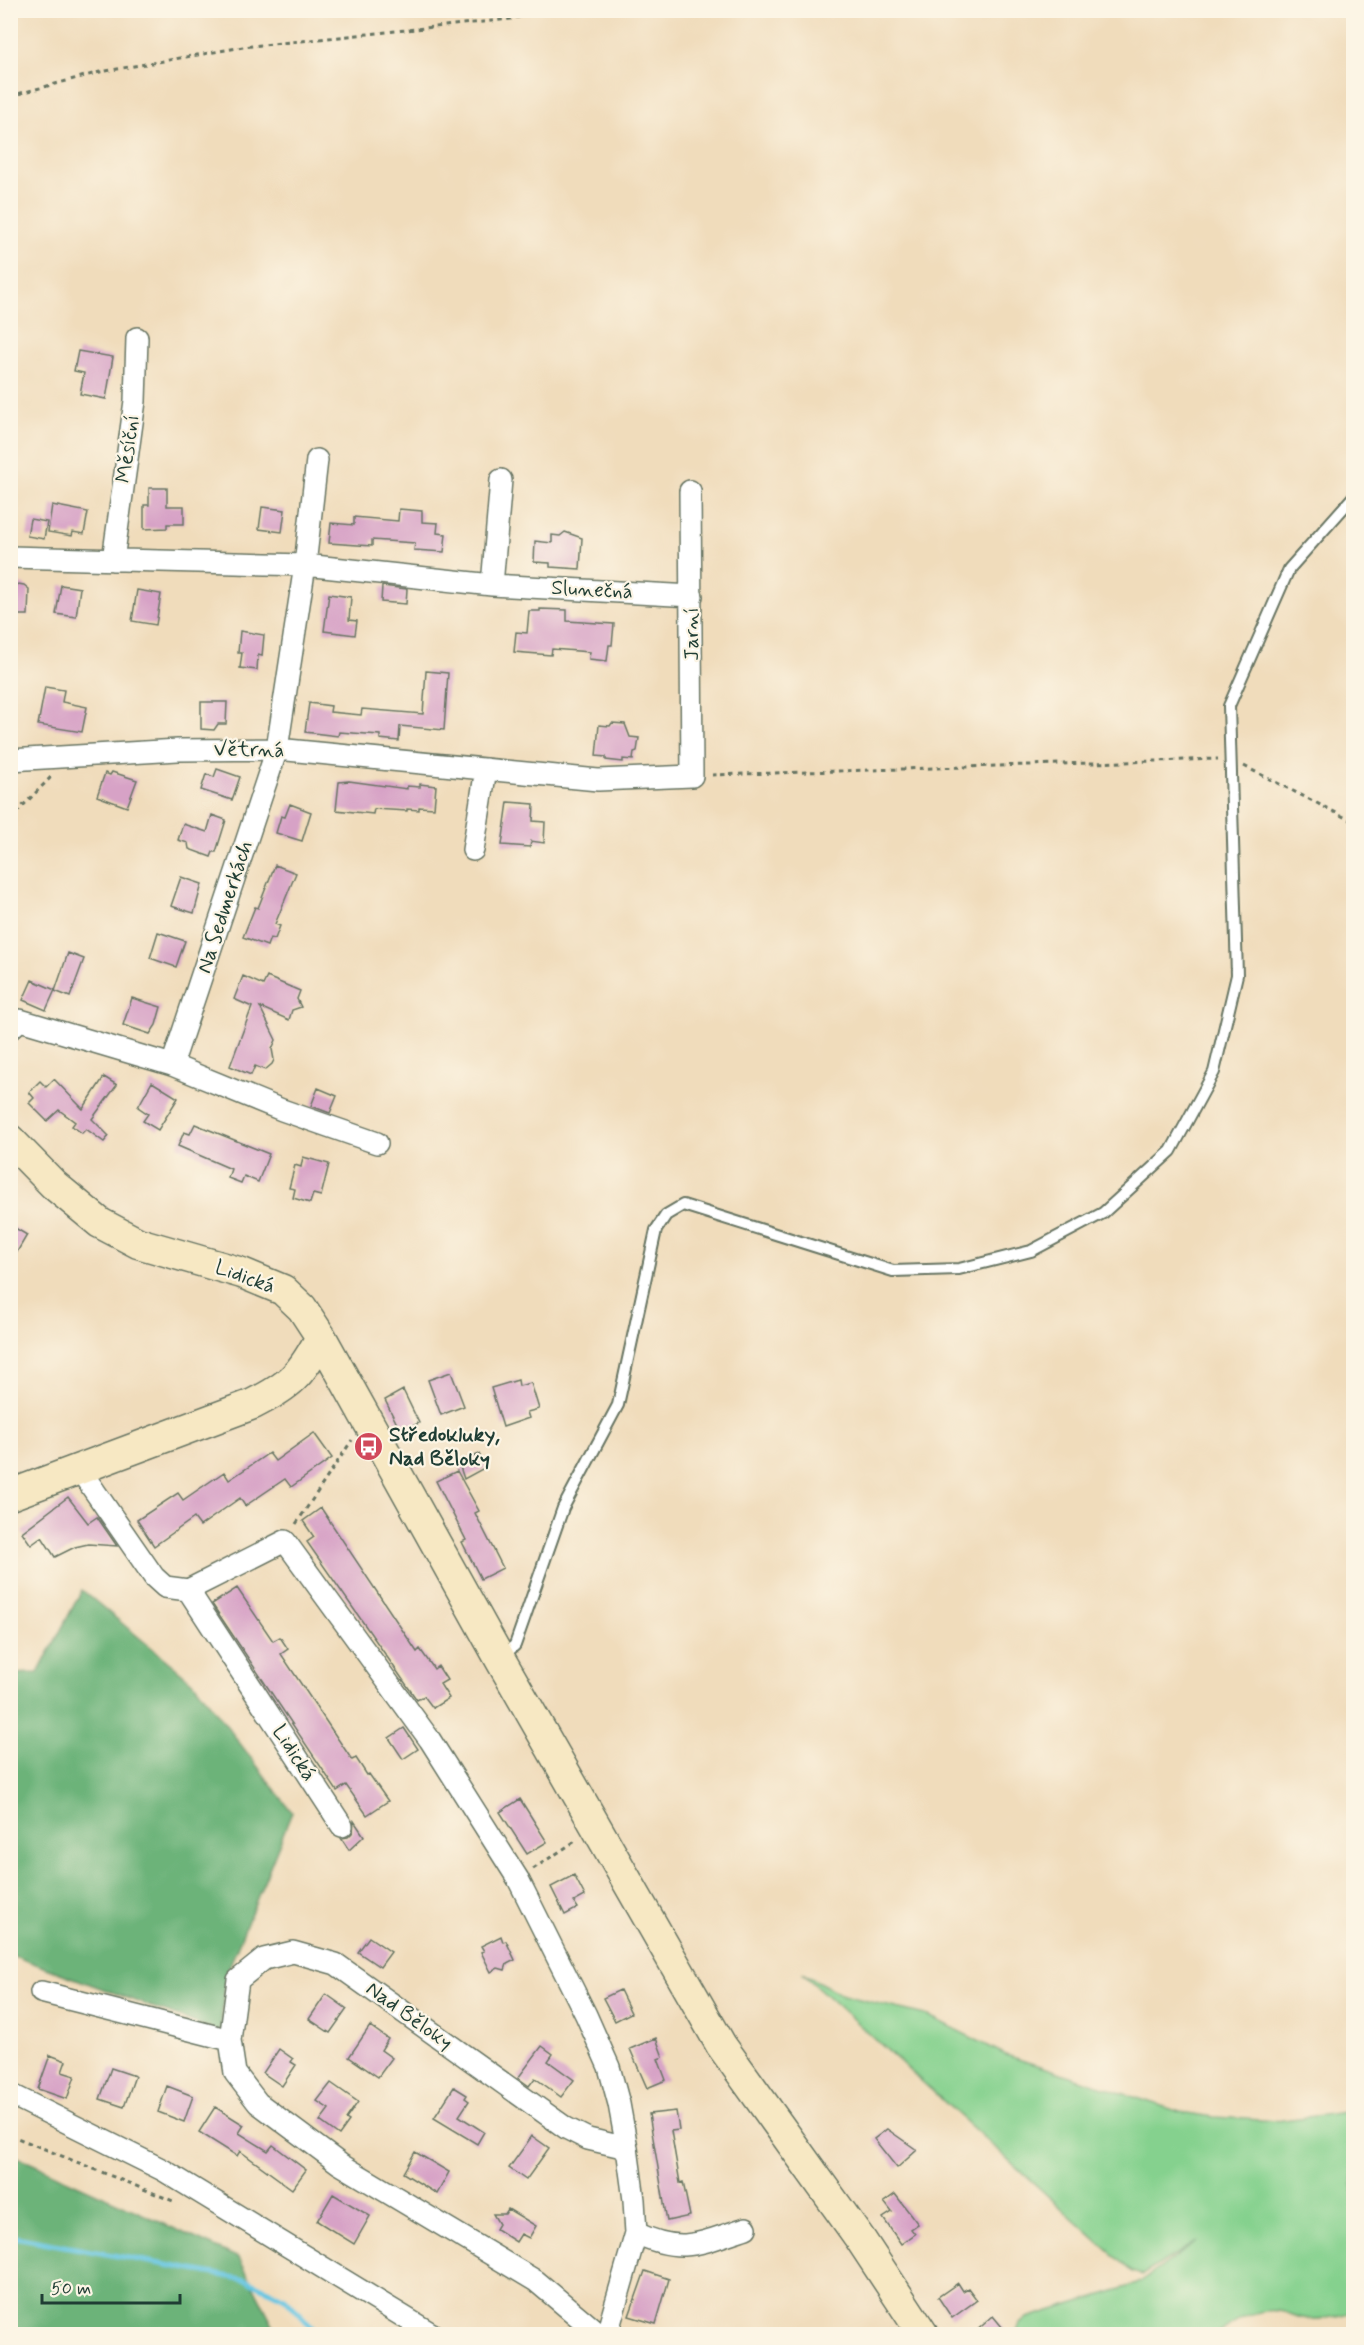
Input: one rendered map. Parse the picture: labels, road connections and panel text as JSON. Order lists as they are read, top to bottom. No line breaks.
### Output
{"streets":{"street":["Měsíční","Slunečná","Jarní","Větrná","Na Sedmerkách","Lidická","Nad Běloky"]},"crossings":[["Slunečná","Jarní"],["Jarní","Větrná"],["Větrná","Na Sedmerkách"]],"places":{"bus stop":["Středokluky, Nad Běloky"]},"scale_bar":"50 m"}
